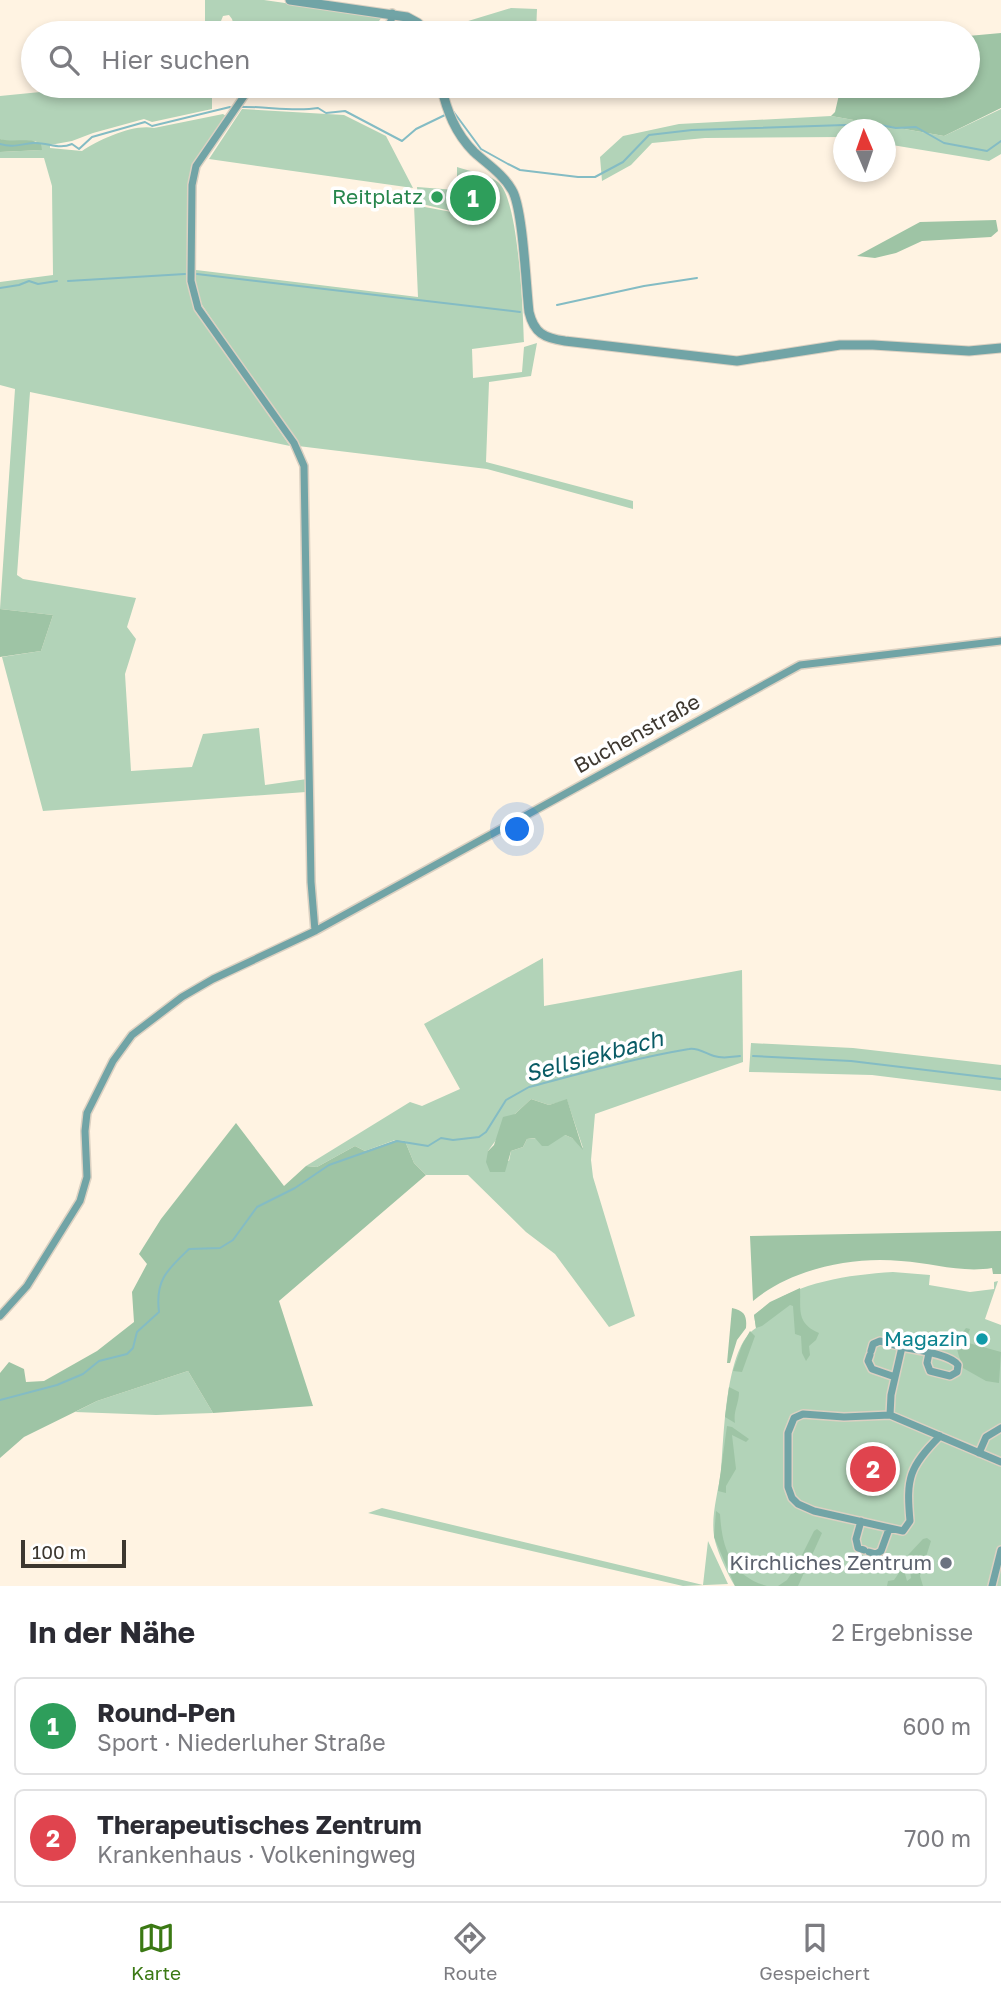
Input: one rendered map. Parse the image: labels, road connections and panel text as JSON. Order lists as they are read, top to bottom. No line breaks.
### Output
{"streets":{"street":["Buchenstraße"]},"water":["Sellsiekbach"],"places":["Reitplatz","Magazin","Kirchliches Zentrum"],"scale_bar":"100 m","north":"top","page":{"search":"Hier suchen","pins":["1","2"],"scale":"100 m","heading":["In der Nähe","2 Ergebnisse"],"list":[{"mark":"1","name":"Round-Pen","note":"Sport · Niederluher Straße","value":"600 m"},{"mark":"2","name":"Therapeutisches Zentrum","note":"Krankenhaus · Volkeningweg","value":"700 m"}],"nav":["Karte","Route","Gespeichert"]}}
